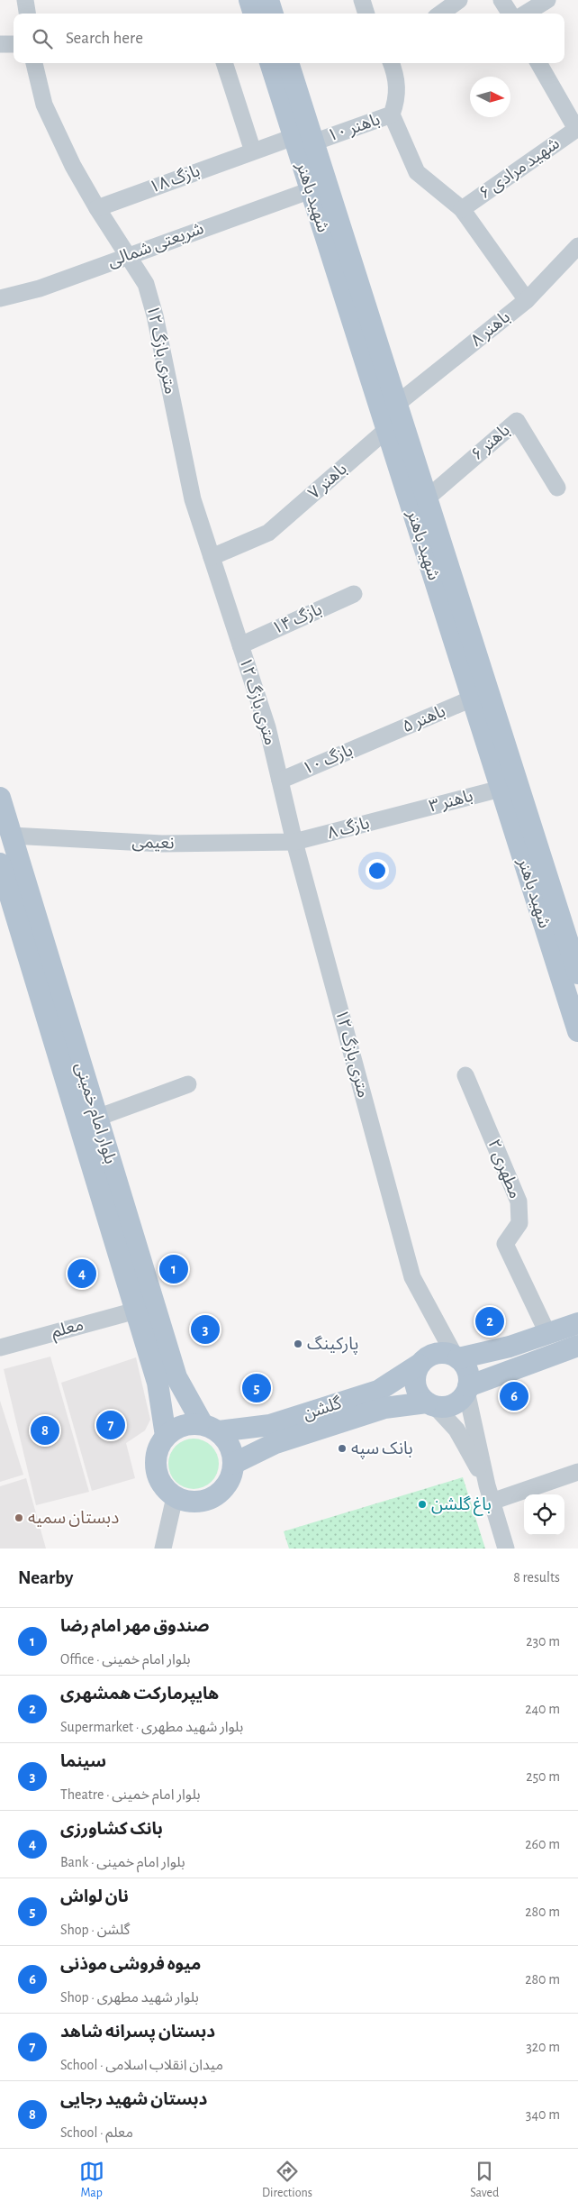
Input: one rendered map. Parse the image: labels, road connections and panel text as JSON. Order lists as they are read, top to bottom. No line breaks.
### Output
{"streets":{"main road":["شهید باهنر","بلوار امام خمینی","گلشن"],"street":["باهنر ۱۰","شهید مرادی ۶","بازگ ۱۸","شریعتی شمالی","باهنر ۸","۱۲ متری بازگ","باهنر ۶","باهنر ۷","بازگ ۱۴","باهنر ۵","بازگ ۱۰","باهنر ۳","بازگ ۸","نعیمی","مطهری ۲","معلم"]},"crossings":[["باهنر ۱۰","بازگ ۱۸"],["باهنر ۱۰","شهید باهنر"],["بازگ ۱۸","۱۲ متری بازگ"],["شهید باهنر","شریعتی شمالی"],["شهید باهنر","باهنر ۸"],["شهید باهنر","باهنر ۶"],["شهید باهنر","باهنر ۷"],["شهید باهنر","باهنر ۵"],["شهید باهنر","باهنر ۳"],["شریعتی شمالی","۱۲ متری بازگ"],["۱۲ متری بازگ","باهنر ۷"],["۱۲ متری بازگ","بازگ ۱۴"],["۱۲ متری بازگ","بازگ ۱۰"],["۱۲ متری بازگ","بازگ ۸"],["۱۲ متری بازگ","نعیمی"],["۱۲ متری بازگ","گلشن"],["باهنر ۵","بازگ ۱۰"],["باهنر ۳","بازگ ۸"],["بازگ ۸","نعیمی"],["نعیمی","بلوار امام خمینی"],["بلوار امام خمینی","معلم"],["بلوار امام خمینی","گلشن"]],"places":["پارکینگ","بانک سپه","باغ گلشن","دبستان سمیه"],"north":"right","page":{"search":"Search here","pins":["1","4","2","3","5","6","7","8"],"heading":["Nearby","8 results"],"list":[{"mark":"1","name":"صندوق مهر امام رضا","note":"Office · بلوار امام خمینی","value":"230 m"},{"mark":"2","name":"هايپرماركت همشهری","note":"Supermarket · بلوار شهید مطهری","value":"240 m"},{"mark":"3","name":"سینما","note":"Theatre · بلوار امام خمینی","value":"250 m"},{"mark":"4","name":"بانک کشاورزی","note":"Bank · بلوار امام خمینی","value":"260 m"},{"mark":"5","name":"نان لواش","note":"Shop · گلشن","value":"280 m"},{"mark":"6","name":"میوه فروشی موذنی","note":"Shop · بلوار شهید مطهری","value":"280 m"},{"mark":"7","name":"دبستان پسرانه شاهد","note":"School · میدان انقلاب اسلامی","value":"320 m"},{"mark":"8","name":"دبستان شهید رجایی","note":"School · معلم","value":"340 m"}],"nav":["Map","Directions","Saved"]}}
